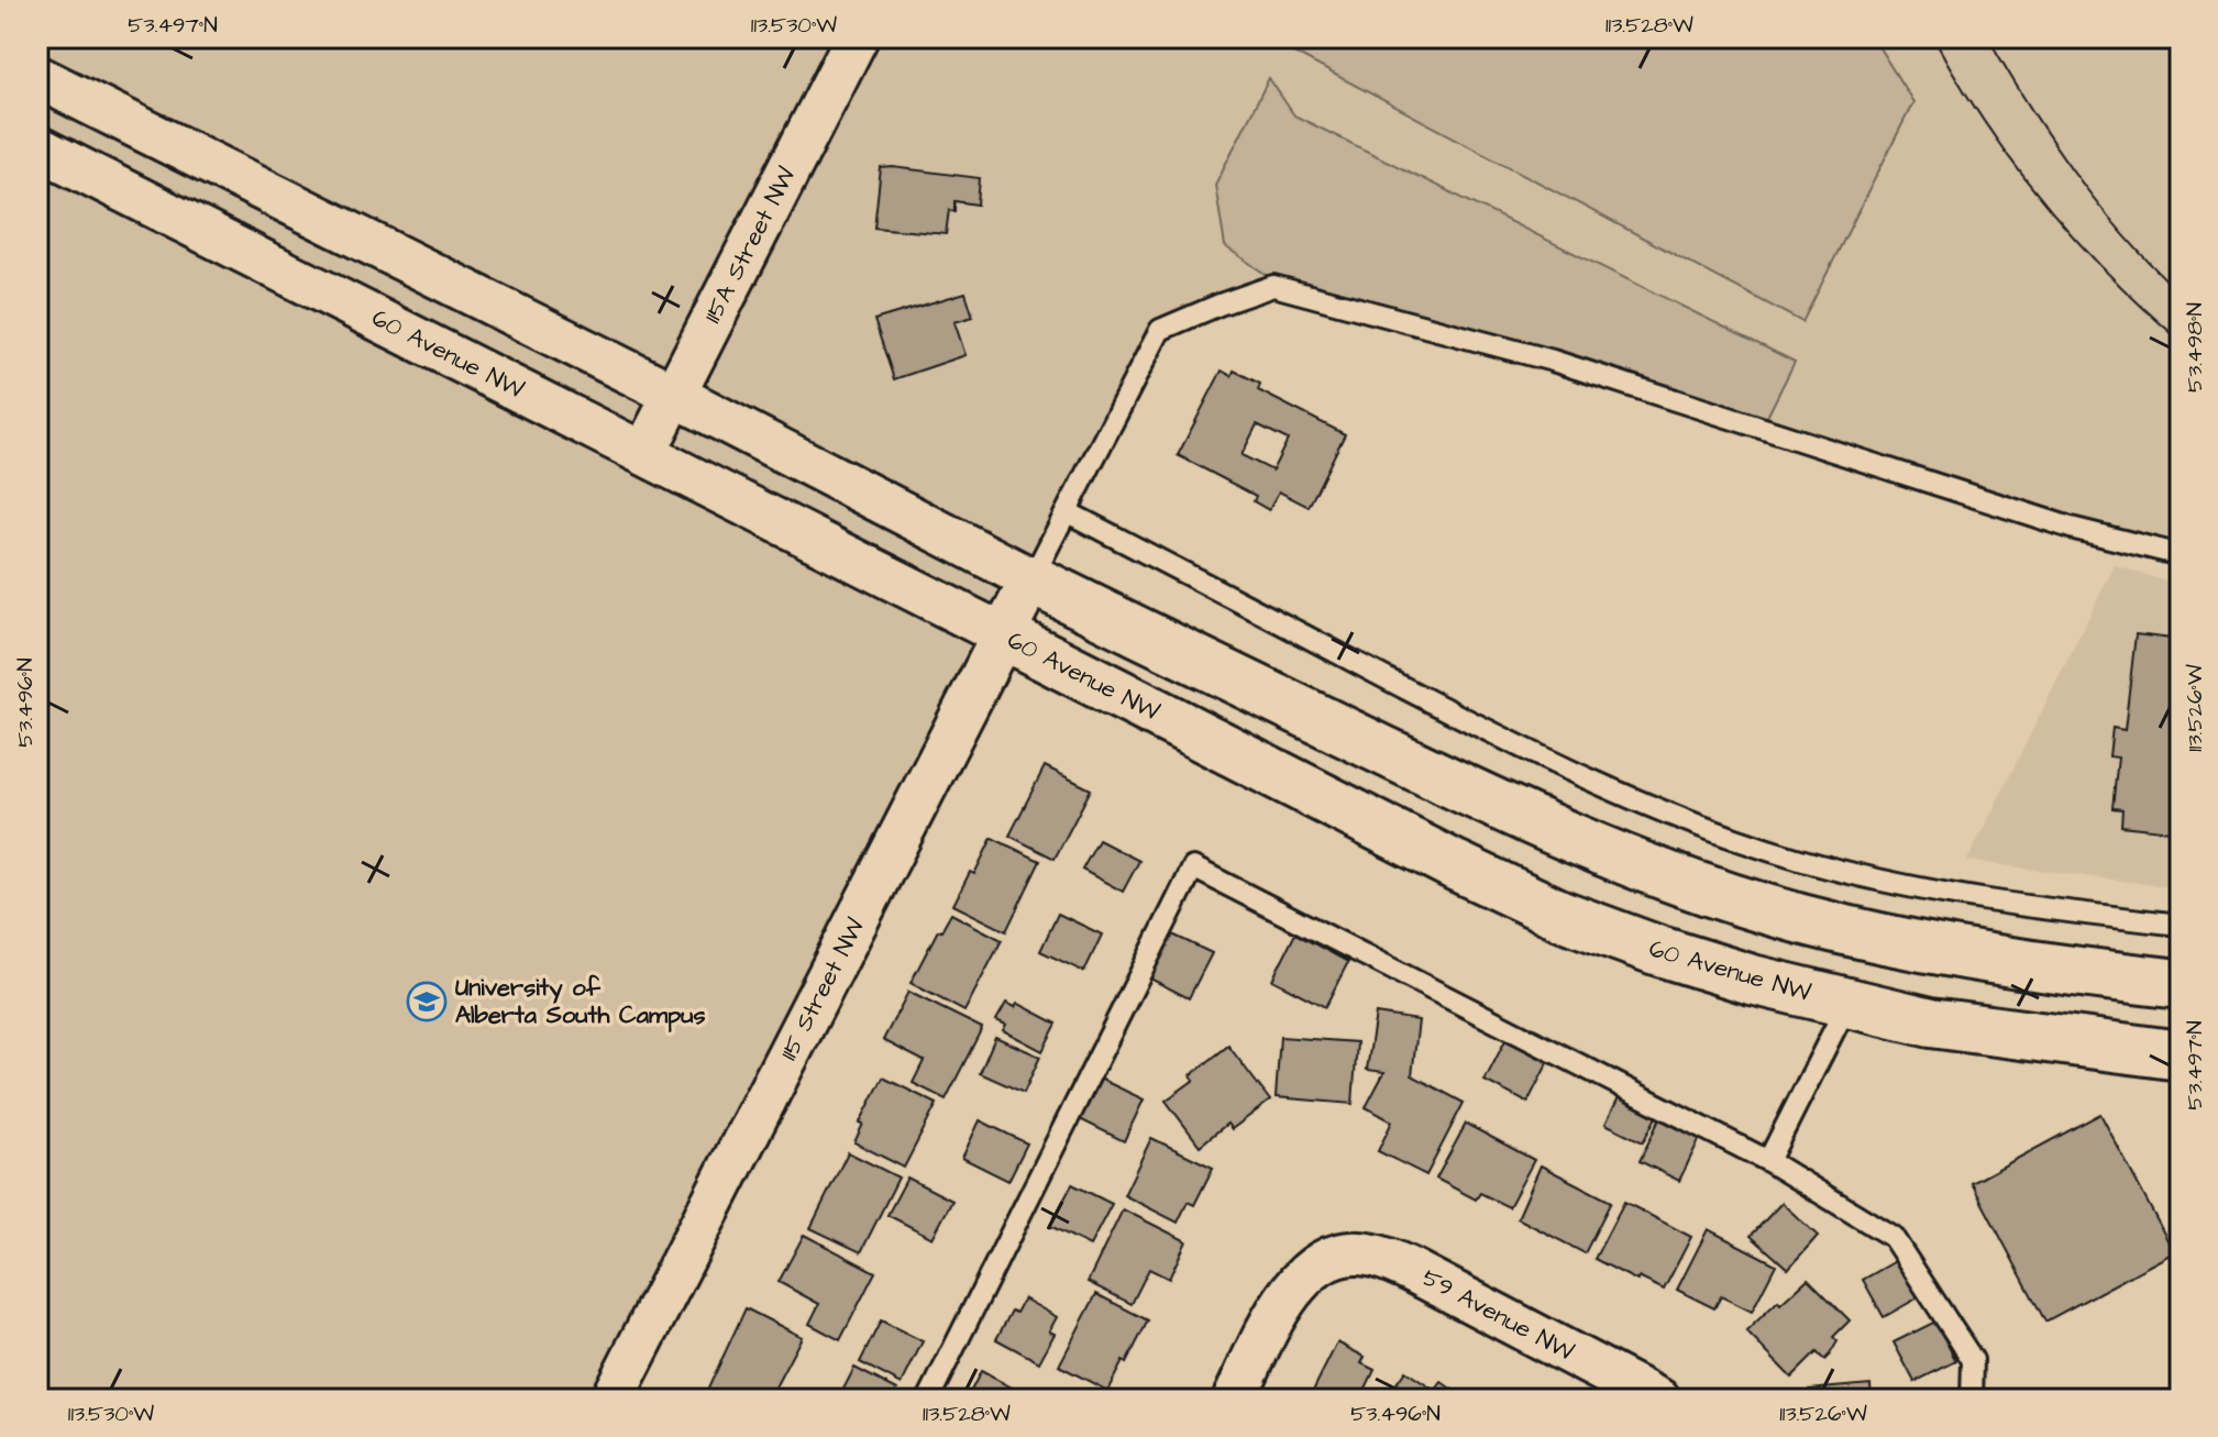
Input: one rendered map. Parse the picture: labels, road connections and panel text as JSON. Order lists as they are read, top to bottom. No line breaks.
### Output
{"streets":{"street":["115A Street NW","60 Avenue NW","115 Street NW","59 Avenue NW"]},"crossings":[["115A Street NW","60 Avenue NW"],["60 Avenue NW","115 Street NW"]],"places":{"school or university":["University of Alberta South Campus"]},"coordinates":["53.497°N","113.530°W","113.528°W","53.498°N","53.496°N","113.526°W"]}
